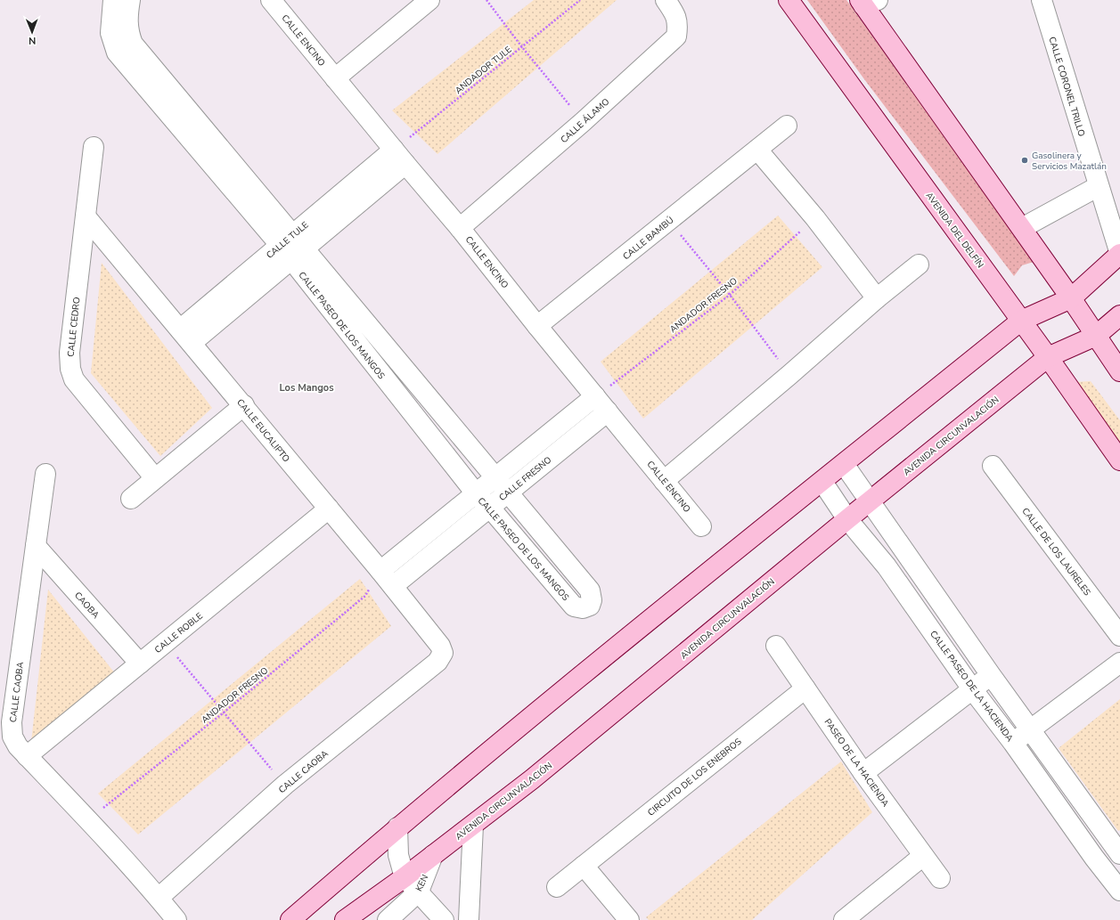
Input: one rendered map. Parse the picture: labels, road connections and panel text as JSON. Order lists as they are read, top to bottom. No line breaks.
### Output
{"streets":{"street":["CALLE ENCINO","CALLE CORONEL TRILLO","CALLE ÁLAMO","AVENIDA DEL DELFÍN","CALLE BAMBÚ","CALLE TULE","CALLE PASEO DE LOS MANGOS","CALLE CEDRO","CALLE EUCALIPTO","AVENIDA CIRCUNVALACIÓN","CALLE FRESNO","CALLE DE LOS LAURELES","CAOBA","CALLE ROBLE","CALLE PASEO DE LA HACIENDA","CALLE CAOBA","PASEO DE LA HACIENDA","CIRCUITO DE LOS ENEBROS","KEN"],"path":["ANDADOR TULE","ANDADOR FRESNO"]},"crossings":[["CALLE ENCINO","ANDADOR TULE"],["CALLE ENCINO","CALLE ÁLAMO"],["CALLE ENCINO","CALLE BAMBÚ"],["CALLE ENCINO","CALLE TULE"],["CALLE ENCINO","ANDADOR FRESNO"],["CALLE ENCINO","CALLE FRESNO"],["ANDADOR TULE","CALLE TULE"],["AVENIDA DEL DELFÍN","AVENIDA CIRCUNVALACIÓN"],["CALLE TULE","CALLE PASEO DE LOS MANGOS"],["CALLE TULE","CALLE EUCALIPTO"],["ANDADOR FRESNO","CALLE EUCALIPTO"],["ANDADOR FRESNO","CALLE CAOBA"],["CALLE PASEO DE LOS MANGOS","CALLE FRESNO"],["CALLE CEDRO","CALLE EUCALIPTO"],["CALLE EUCALIPTO","CALLE FRESNO"],["CALLE EUCALIPTO","CALLE ROBLE"],["CALLE EUCALIPTO","CALLE CAOBA"],["AVENIDA CIRCUNVALACIÓN","CALLE PASEO DE LA HACIENDA"],["AVENIDA CIRCUNVALACIÓN","KEN"],["CAOBA","CALLE ROBLE"],["CAOBA","CALLE CAOBA"],["CALLE ROBLE","CALLE CAOBA"],["PASEO DE LA HACIENDA","CIRCUITO DE LOS ENEBROS"]],"districts":["Los Mangos"],"places":["Gasolinera y Servicios Mazatlán"],"north":"bottom"}
